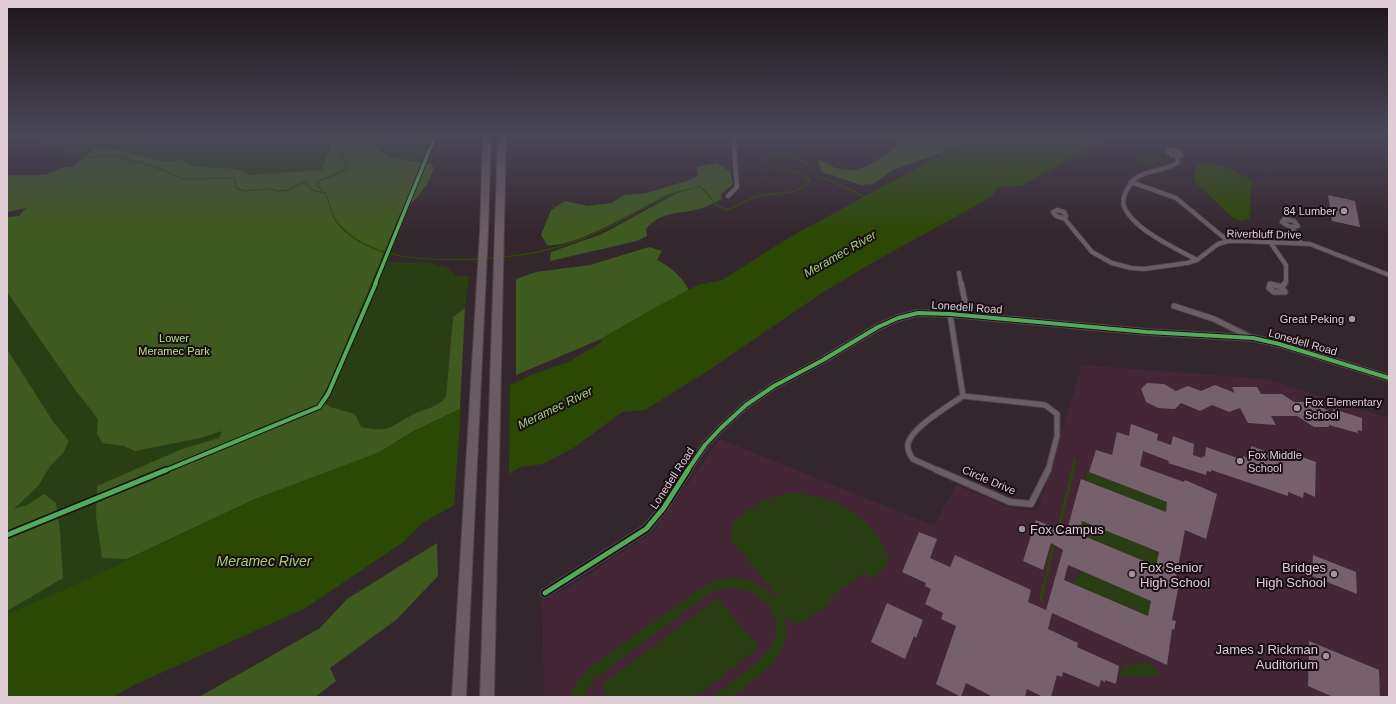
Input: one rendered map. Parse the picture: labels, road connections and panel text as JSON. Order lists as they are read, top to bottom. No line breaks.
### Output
{"streets":{"street":["Riverbluff Drive","Lonedell Road","Circle Drive"]},"water":["Meramec River"],"parks":["Lower Meramec Park"],"places":["84 Lumber","Great Peking","Fox Elementary School","Fox Middle School","Fox Campus","Fox Senior High School","Bridges High School","James J Rickman Auditorium"]}
